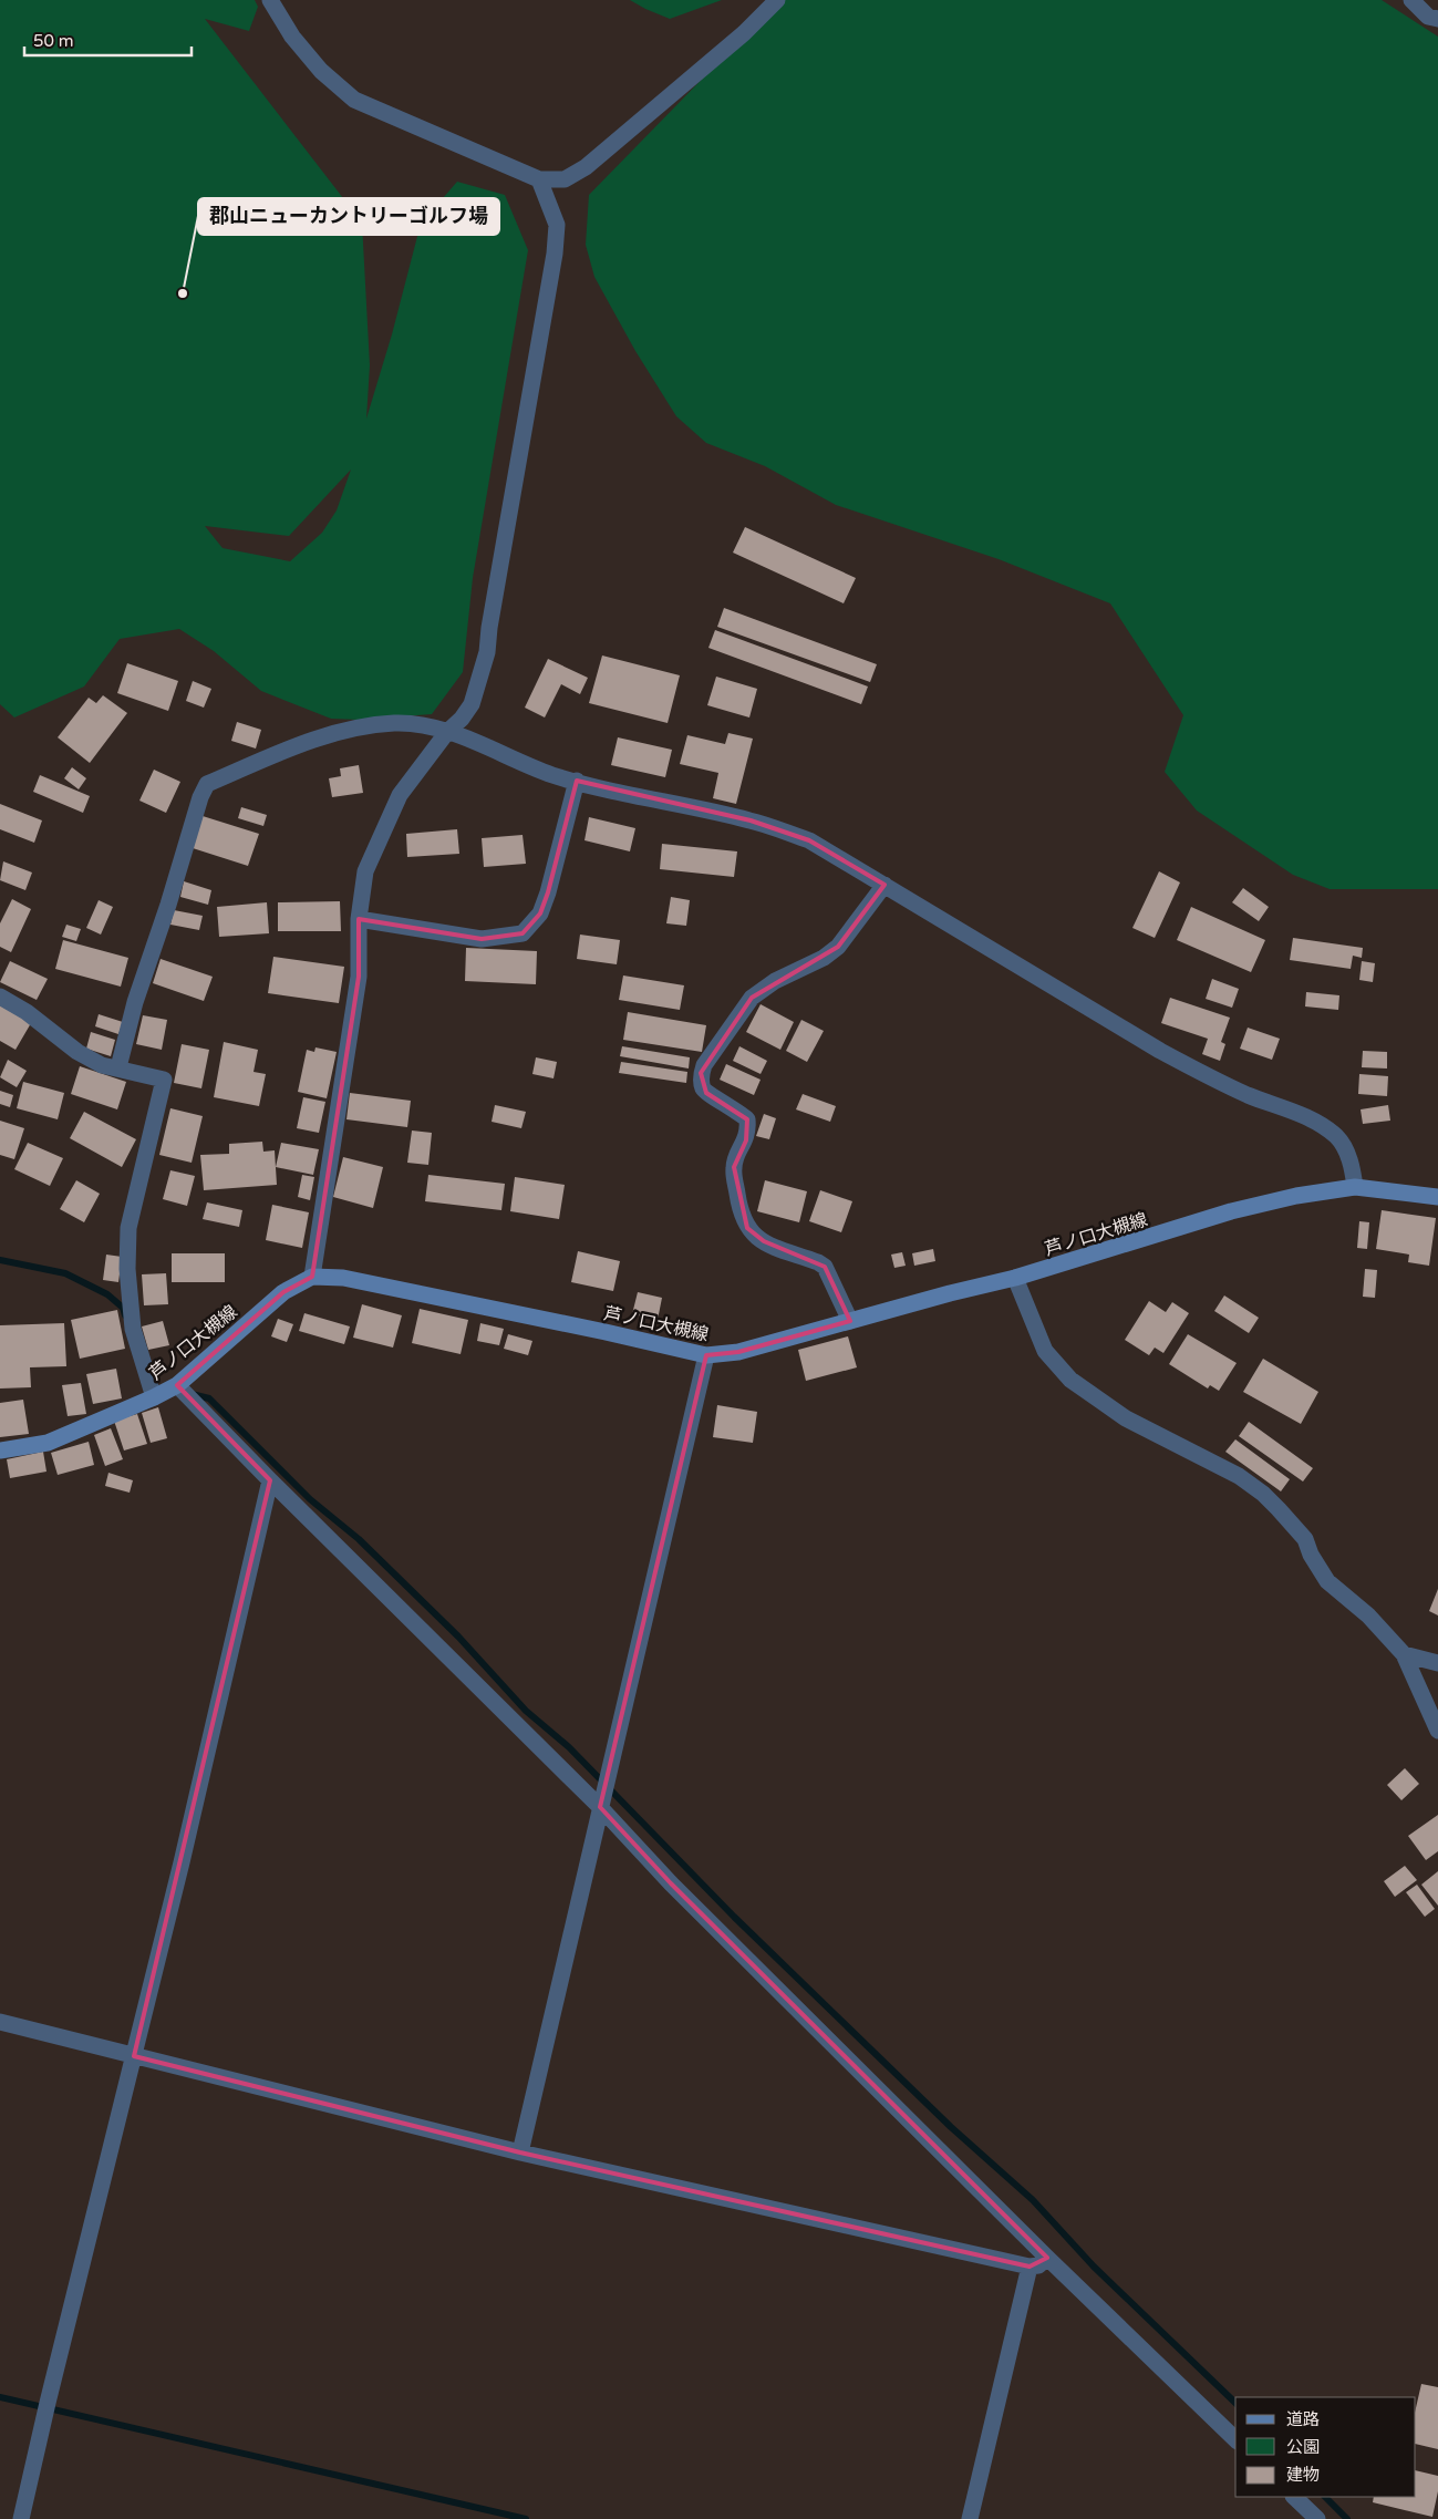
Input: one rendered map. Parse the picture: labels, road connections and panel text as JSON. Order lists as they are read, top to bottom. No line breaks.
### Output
{"streets":{"main road":["芦ノ口大槻線"]},"places":["郡山ニューカントリーゴルフ場"],"legend":["道路","公園","建物"],"scale_bar":"50 m"}
